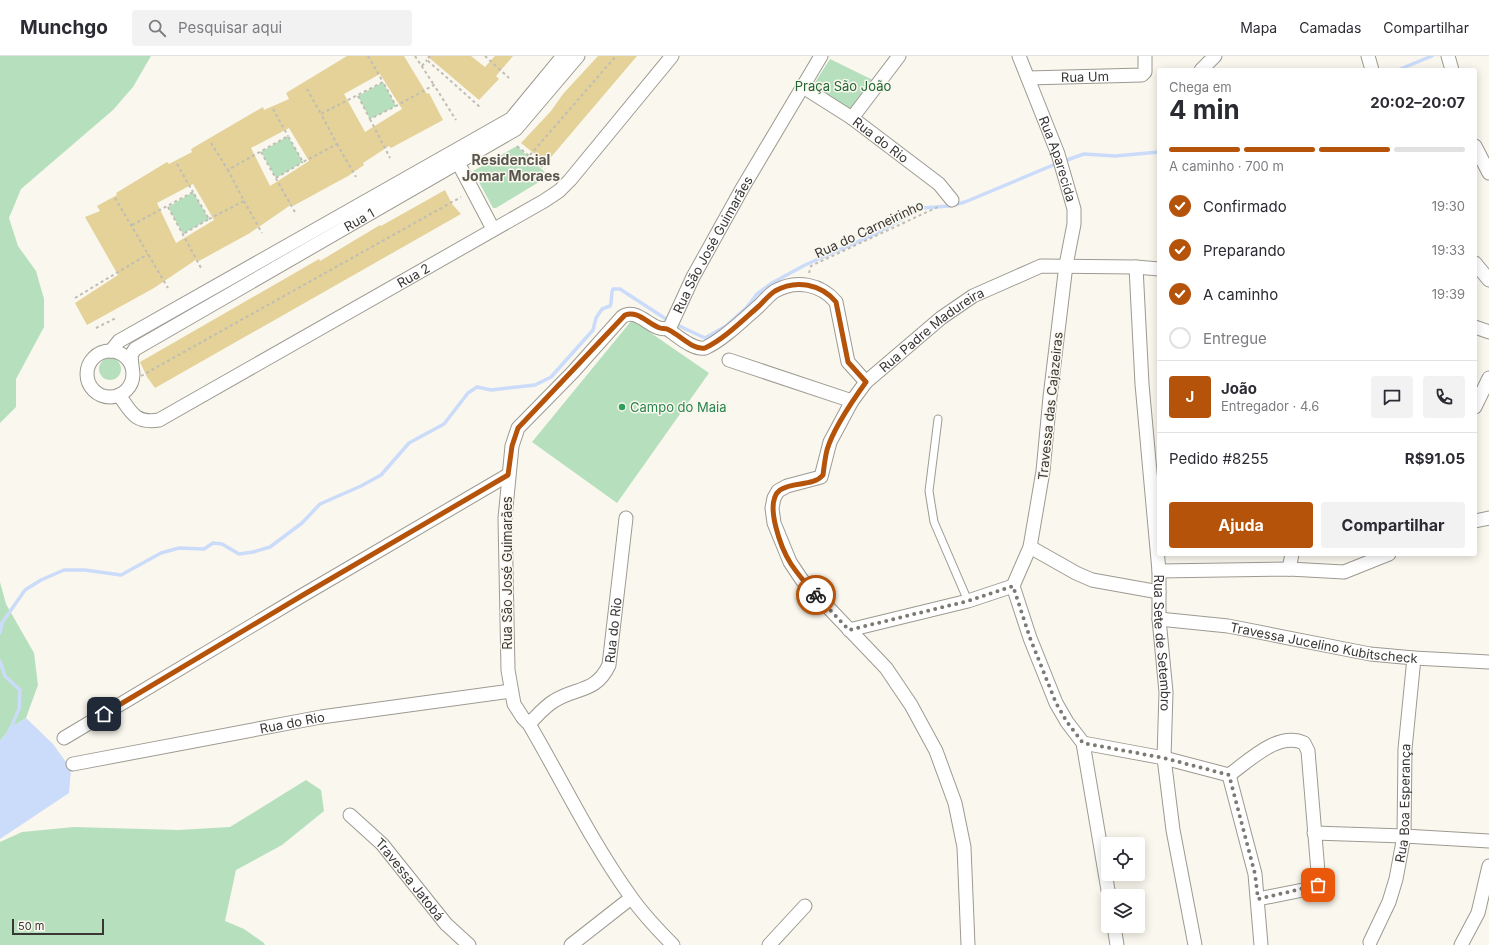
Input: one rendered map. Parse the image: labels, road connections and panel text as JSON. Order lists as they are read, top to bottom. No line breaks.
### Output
{"streets":{"street":["Rua Um","Rua do Rio","Rua Aparecida","Rua 1","Rua São José Guimarães","Rua 2","Rua Padre Madureira","Travessa das Cajazeiras","Travessa Jucelino Kubitscheck","Rua Sete de Setembro","Rua Boa Esperança","Travessa Jatobá"],"path":["Rua do Carneirinho"]},"crossings":[["Rua Um","Rua Aparecida"],["Rua do Rio","Rua do Carneirinho"],["Rua do Rio","Rua São José Guimarães"],["Rua Aparecida","Rua Padre Madureira"],["Rua Aparecida","Travessa das Cajazeiras"],["Rua 1","Rua 2"],["Rua Padre Madureira","Travessa das Cajazeiras"],["Rua Padre Madureira","Rua Sete de Setembro"],["Travessa Jucelino Kubitscheck","Rua Sete de Setembro"],["Travessa Jucelino Kubitscheck","Rua Boa Esperança"]],"districts":["Residencial Jomar Moraes"],"parks":["Praça São João"],"places":["Campo do Maia"],"scale_bar":"50 m","page":{"header":"Munchgo","search":"Pesquisar aqui","nav":["Mapa","Camadas","Compartilhar"],"heading":["4 min","Chega em","20:02–20:07"],"panel":["João","Entregador · 4.6","Pedido #8255","R$91.05"],"bar":"A caminho · 700 m","list":[["Confirmado","19:30"],["Preparando","19:33"],["A caminho","19:39"],"Entregue"],"round":"J","buttons":["Ajuda","Compartilhar"],"scale":"50 m"}}
